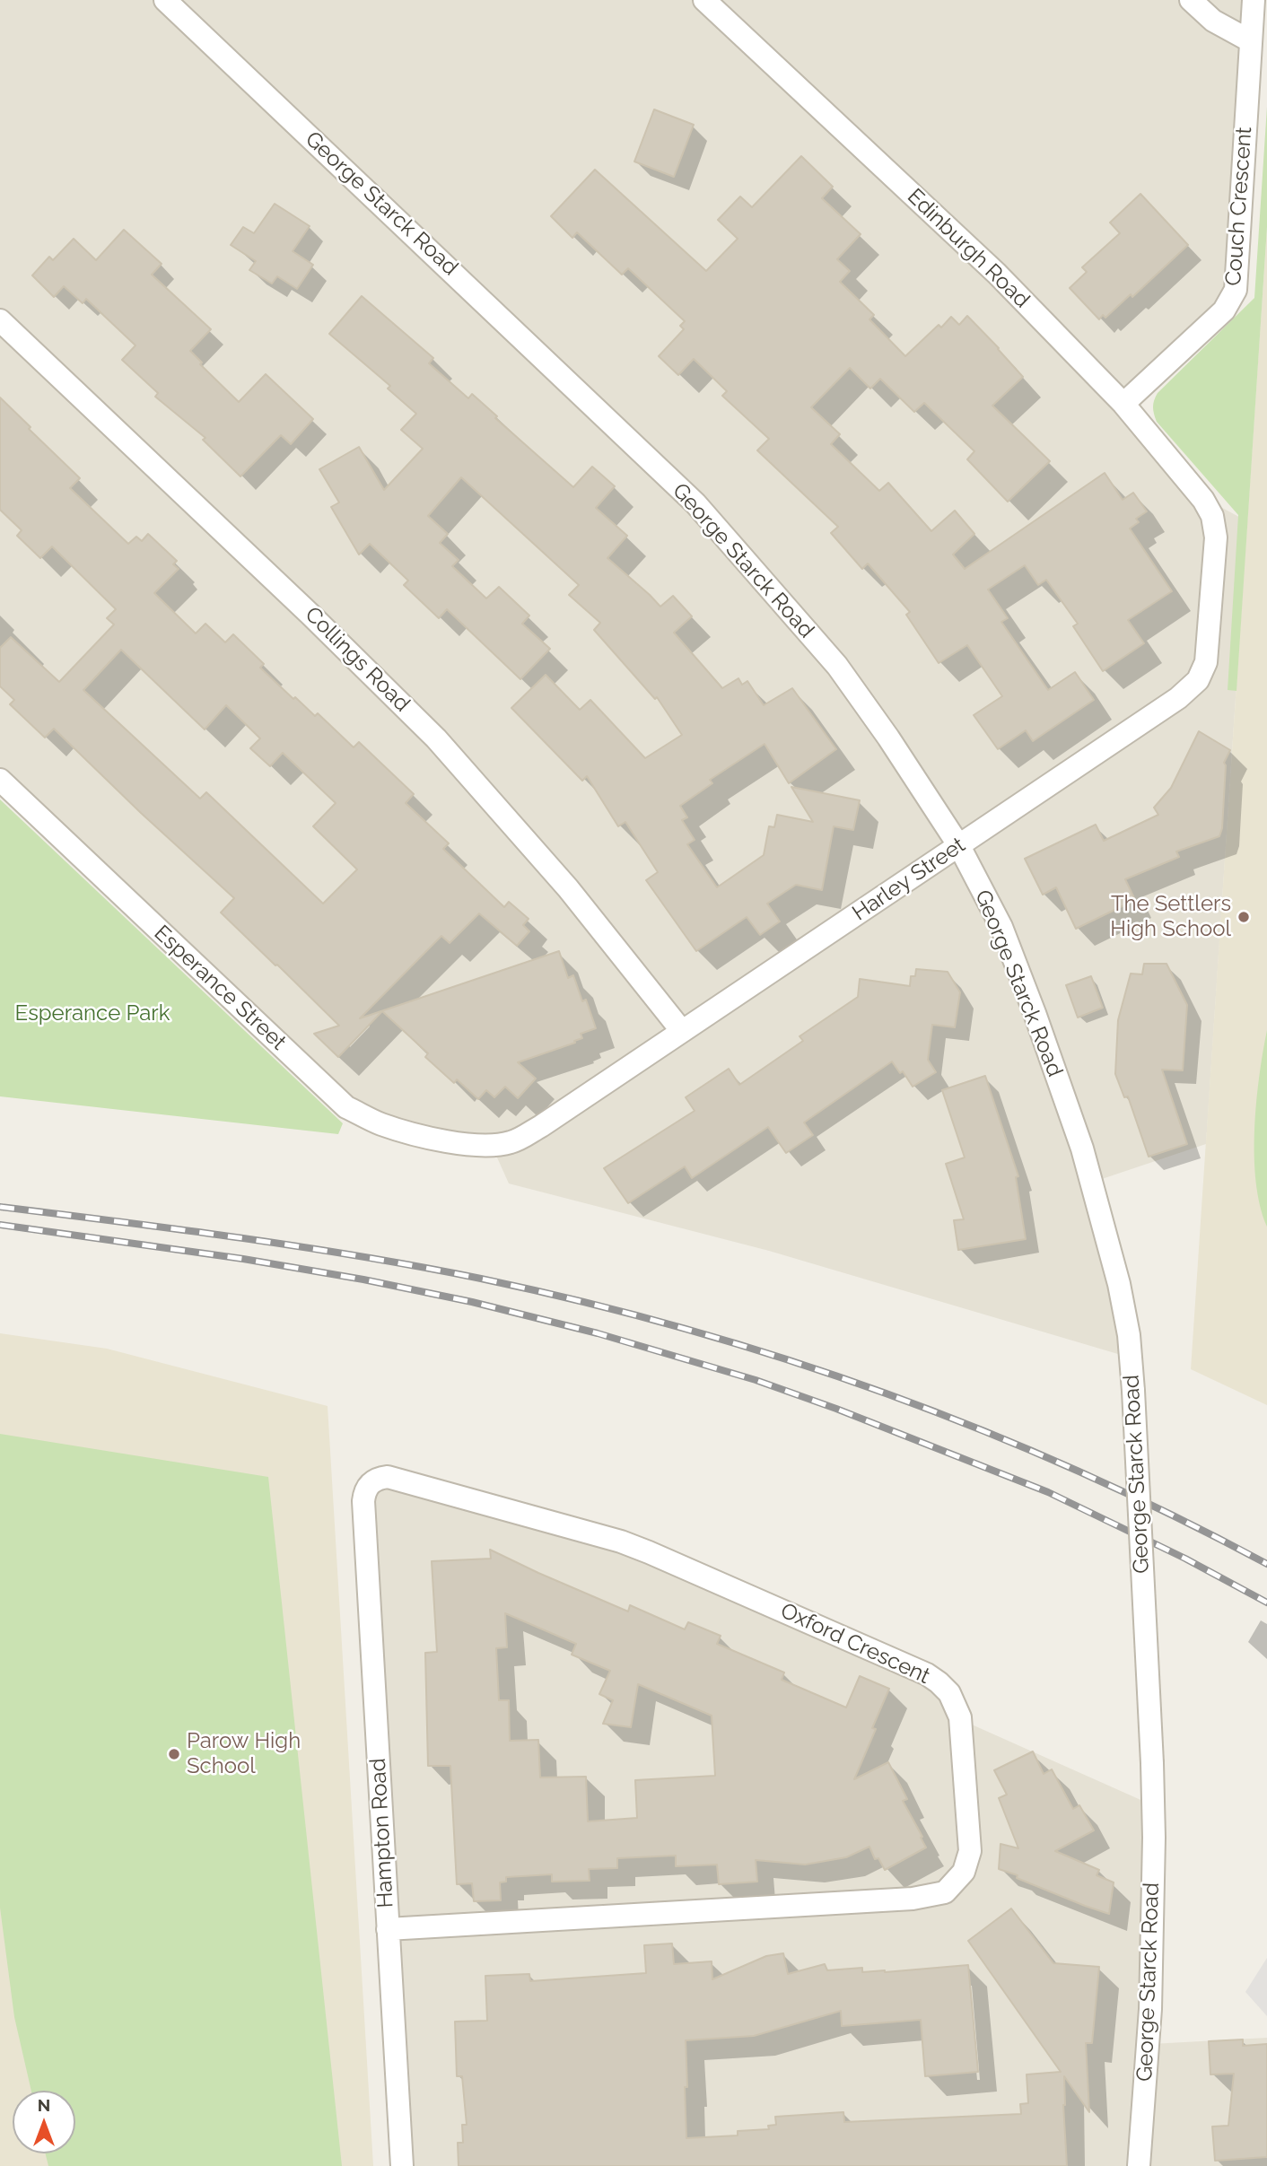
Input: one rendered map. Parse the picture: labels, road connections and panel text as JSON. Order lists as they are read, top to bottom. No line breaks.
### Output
{"streets":{"street":["George Starck Road","Couch Crescent","Edinburgh Road","Collings Road","Harley Street","Esperance Street","Oxford Crescent","Hampton Road"]},"crossings":[["George Starck Road","Harley Street"],["Couch Crescent","Edinburgh Road"],["Edinburgh Road","Harley Street"],["Collings Road","Harley Street"],["Harley Street","Esperance Street"],["Oxford Crescent","Hampton Road"]],"parks":["Esperance Park"],"places":["The Settlers High School","Parow High School"],"north":"top"}
